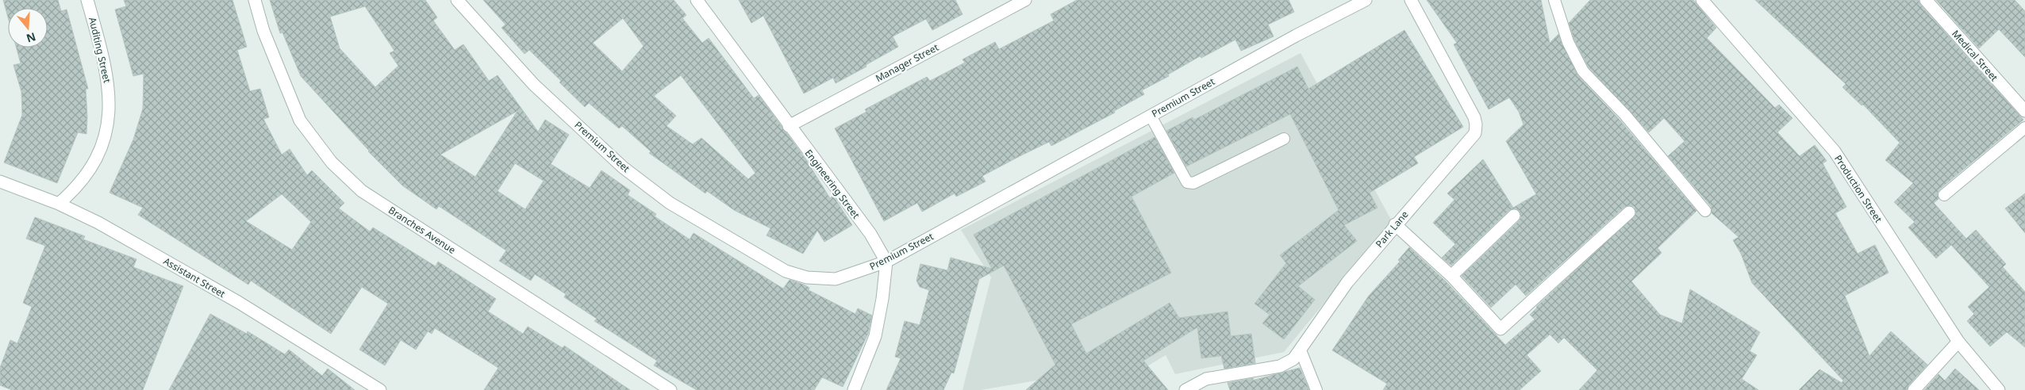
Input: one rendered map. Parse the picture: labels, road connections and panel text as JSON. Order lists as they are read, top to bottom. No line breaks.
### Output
{"streets":{"street":["Auditing Street","Medical Street","Manager Street","Premium Street","Engineering Street","Production Street","Park Lane","Branches Avenue","Assistant Street"]},"crossings":[["Auditing Street","Assistant Street"],["Manager Street","Engineering Street"],["Premium Street","Engineering Street"]],"north":"bottom"}
